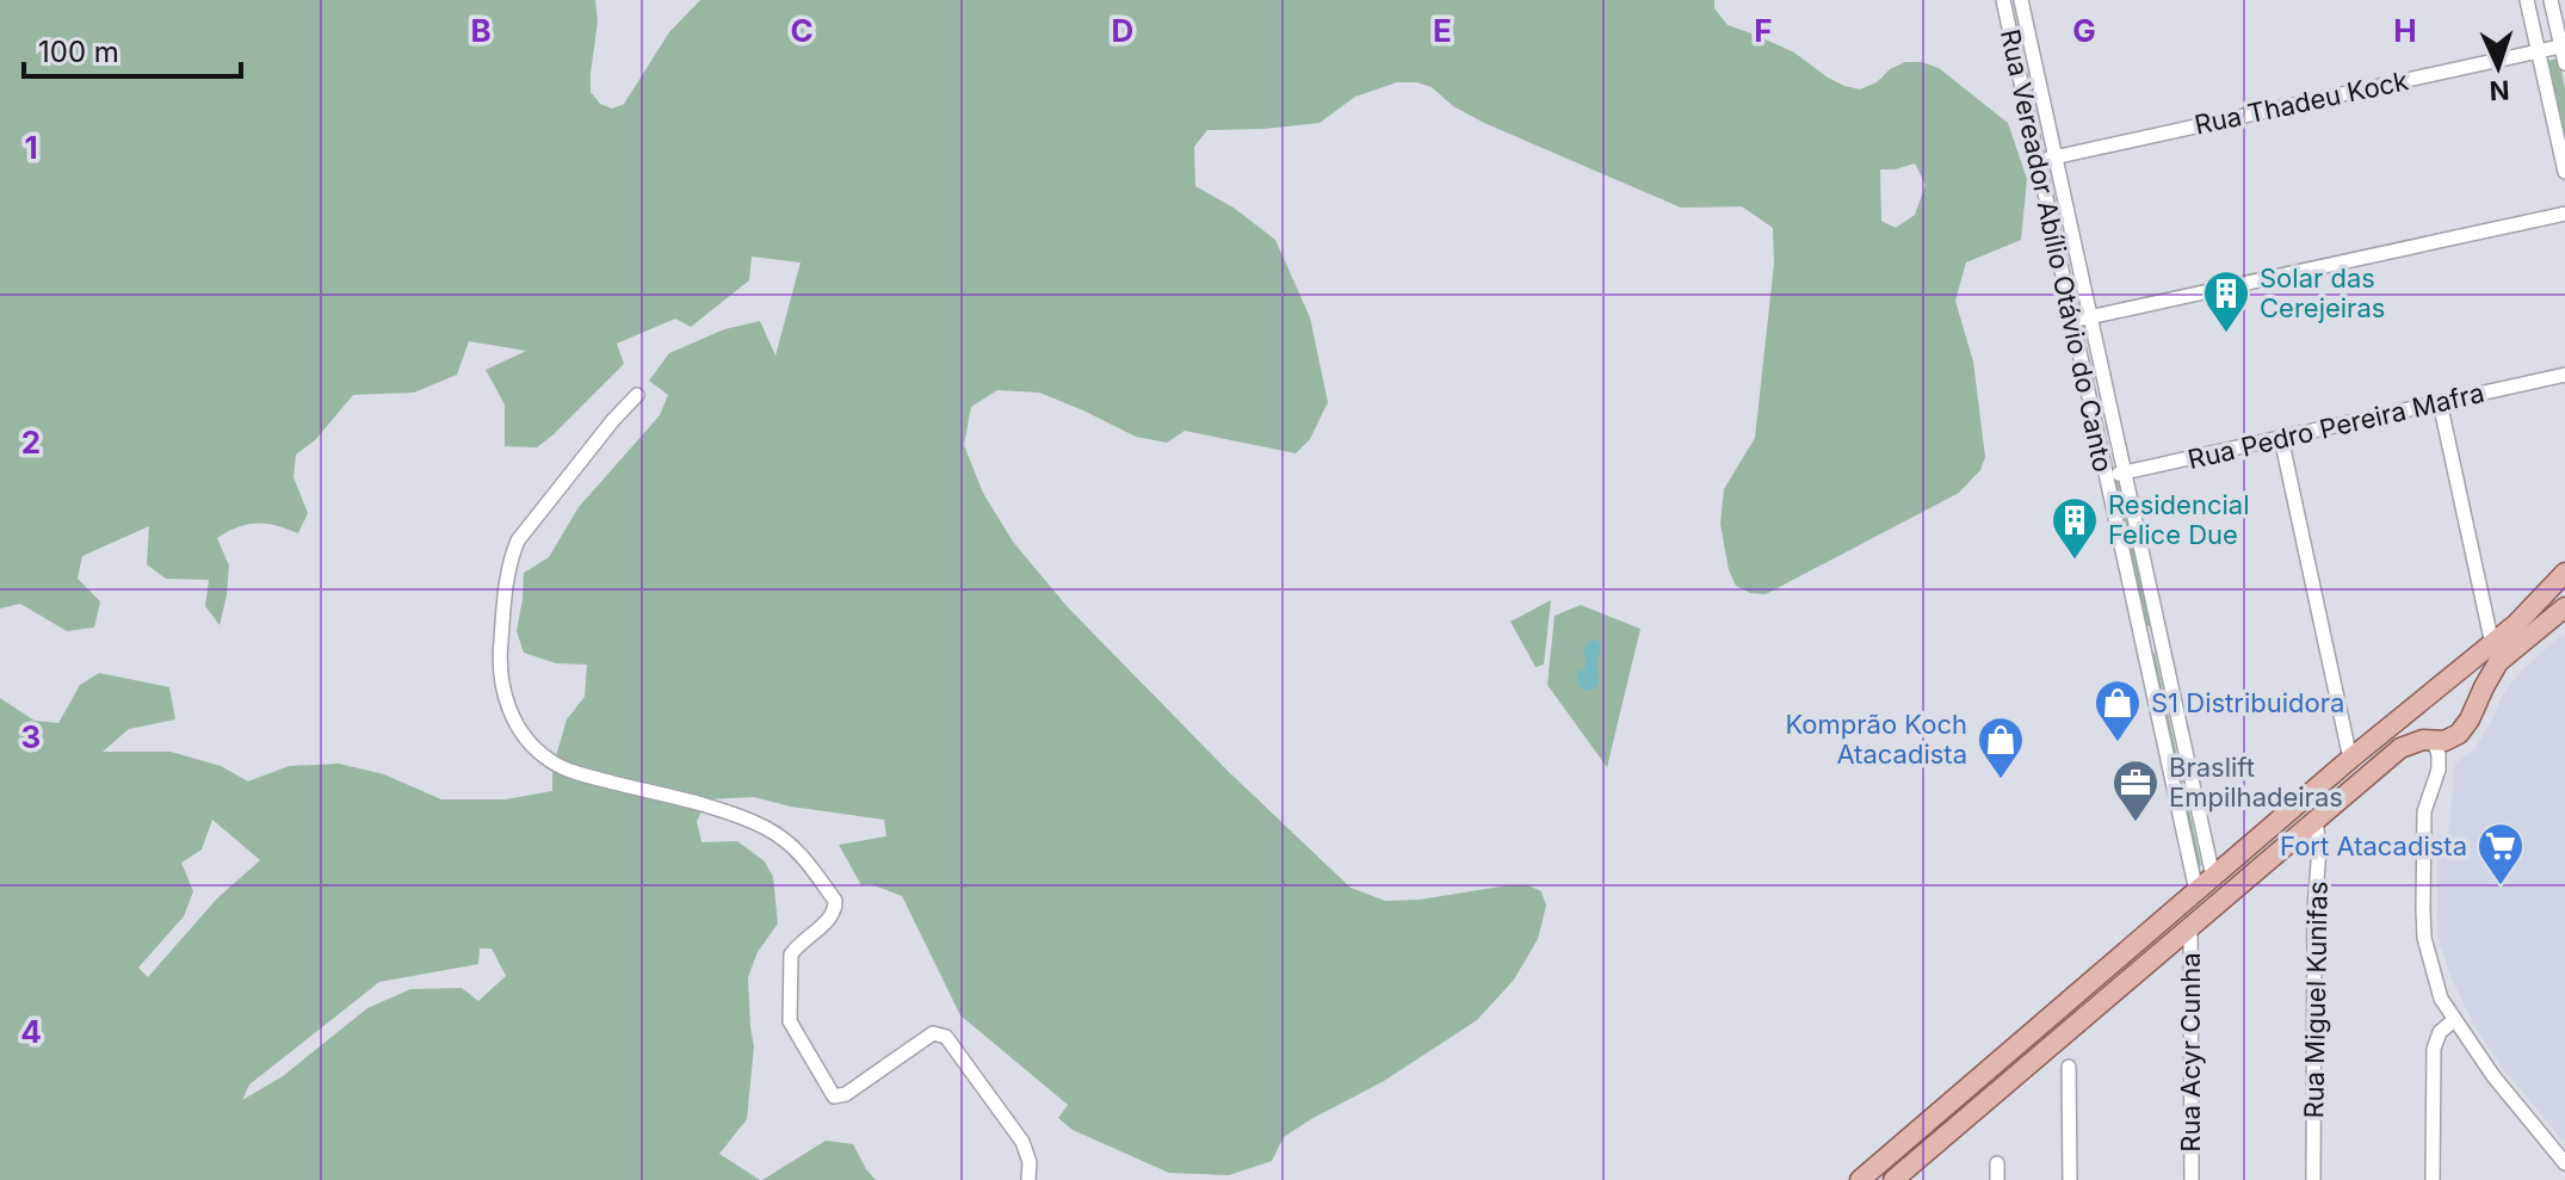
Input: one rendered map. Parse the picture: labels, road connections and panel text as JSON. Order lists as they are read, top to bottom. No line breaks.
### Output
{"streets":{"street":["Rua Thadeu Kock","Rua Vereador Abílio Otávio do Canto","Rua Pedro Pereira Mafra","Rua Miguel Kunifas","Rua Acyr Cunha"]},"crossings":[["Rua Thadeu Kock","Rua Vereador Abílio Otávio do Canto"],["Rua Vereador Abílio Otávio do Canto","Rua Pedro Pereira Mafra"]],"places":{"building":["Solar das Cerejeiras","Residencial Felice Due"],"shop":["S1 Distribuidora","Komprão Koch Atacadista"],"office":["Braslift Empilhadeiras"],"supermarket":["Fort Atacadista"]},"scale_bar":"100 m","north":"bottom","grid":{"columns":["B","C","D","E","F","G","H"],"rows":["1","2","3","4"]}}
